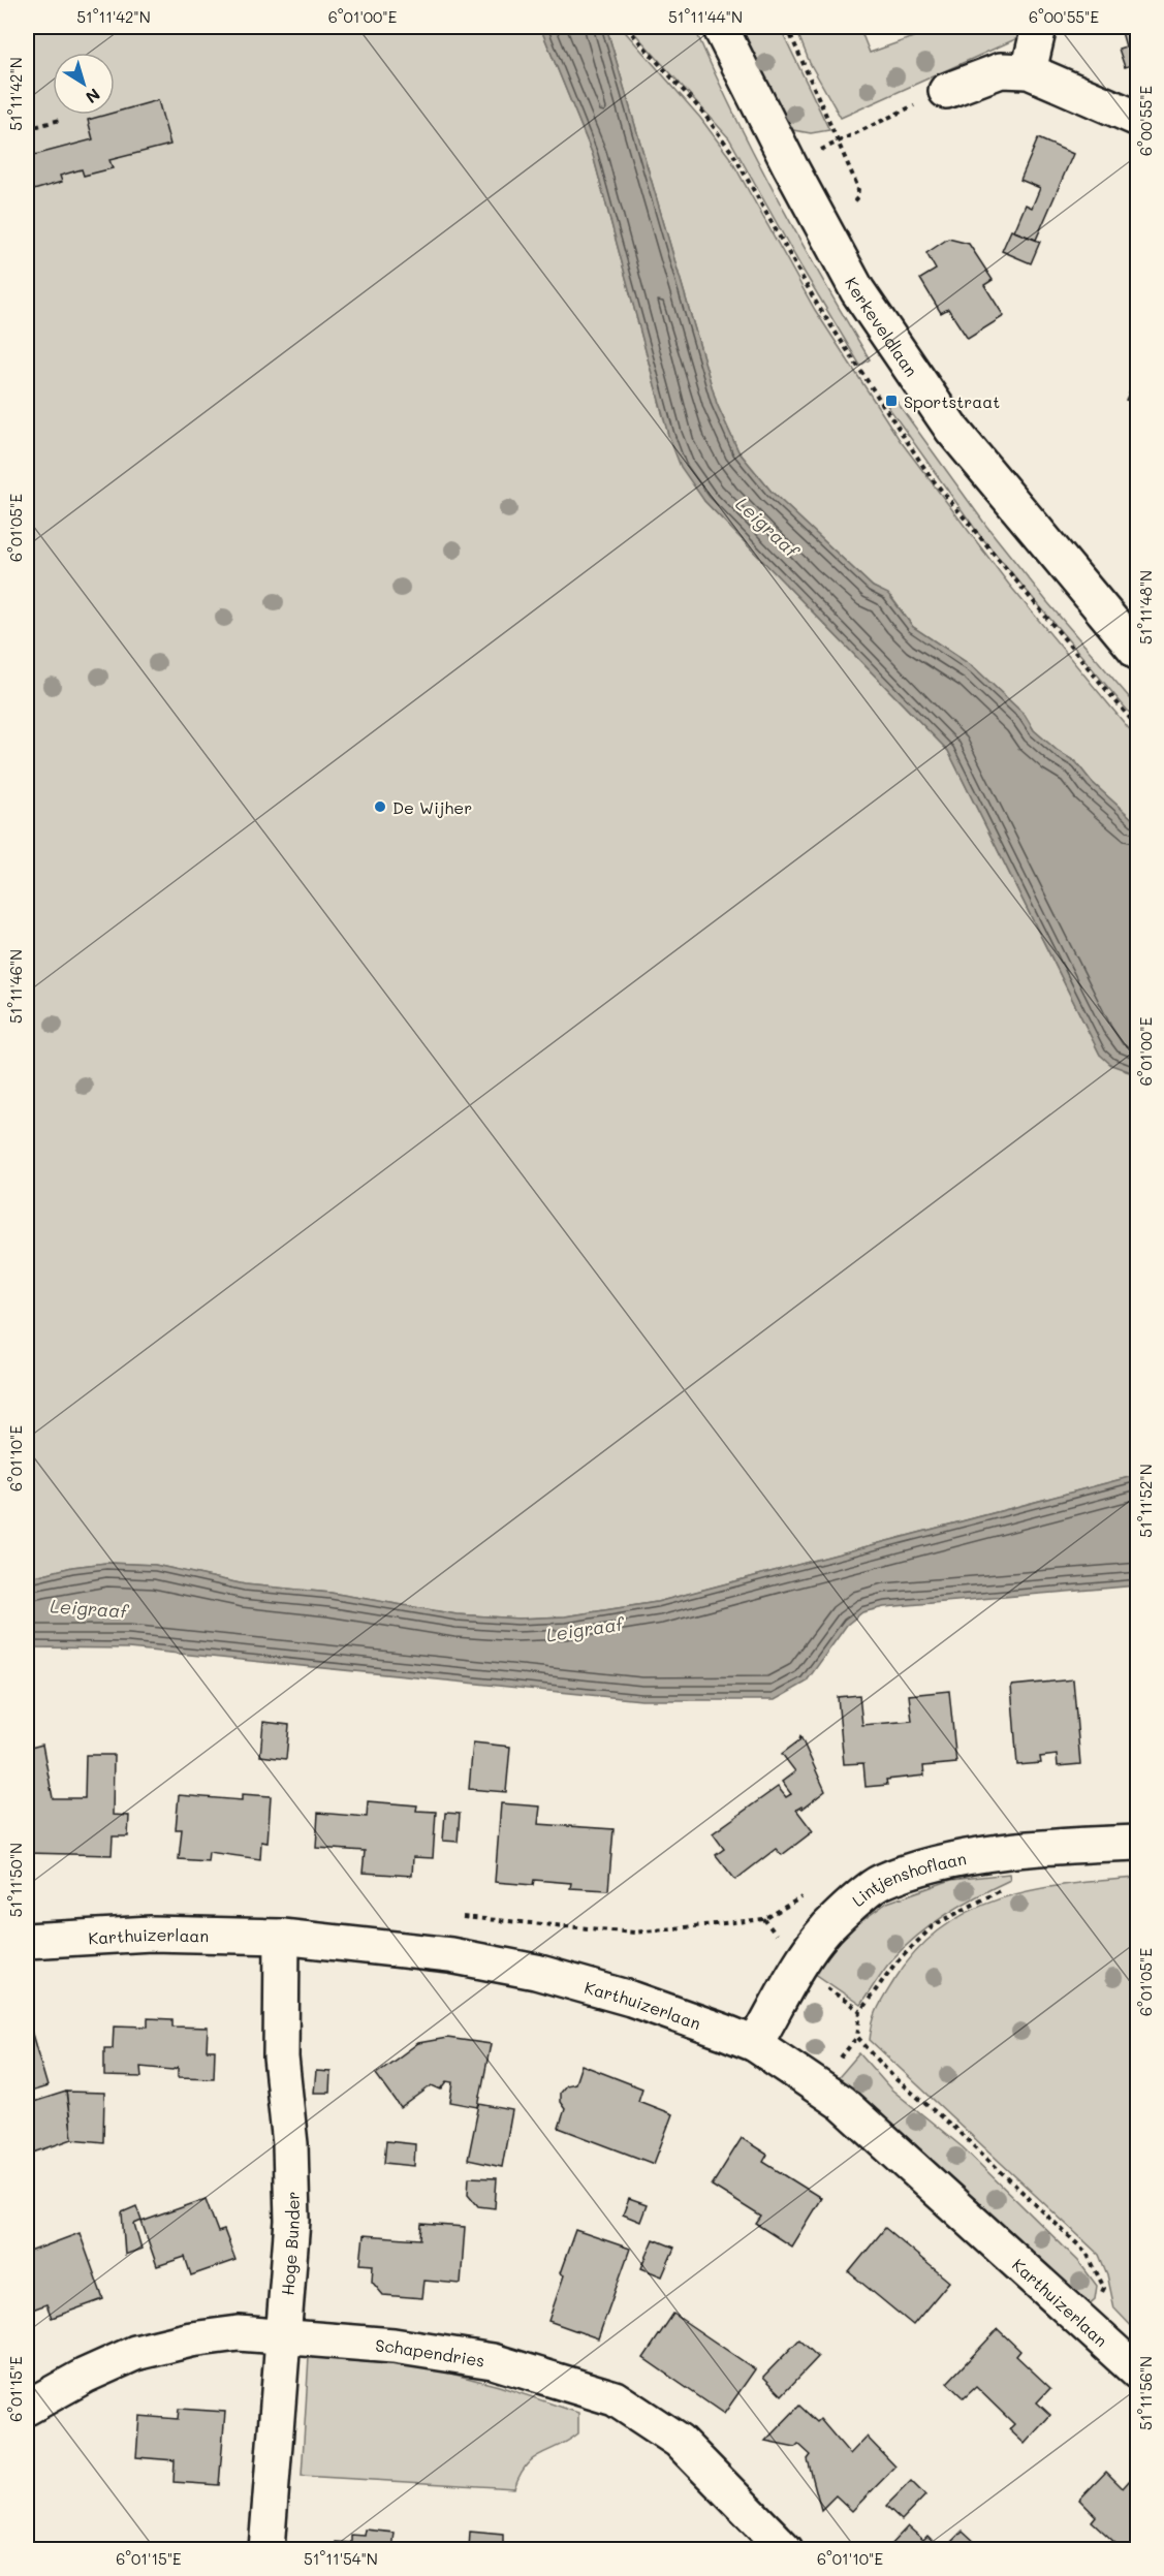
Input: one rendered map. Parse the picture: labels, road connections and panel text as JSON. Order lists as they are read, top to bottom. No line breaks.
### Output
{"streets":{"street":["Kerkeveldlaan","Lintjenshoflaan","Karthuizerlaan","Hoge Bunder","Schapendries"]},"crossings":[["Lintjenshoflaan","Karthuizerlaan"],["Karthuizerlaan","Hoge Bunder"],["Hoge Bunder","Schapendries"]],"water":["Leigraaf"],"places":{"transit":["Sportstraat"],"other":["De Wijher"]},"north":"bottom right","coordinates":["51°11'42\"N","6°01'00\"E","51°11'44\"N","6°00'55\"E","6°01'05\"E","51°11'48\"N","51°11'46\"N","6°01'10\"E","51°11'52\"N","51°11'50\"N","6°01'15\"E","51°11'56\"N","51°11'54\"N"]}
